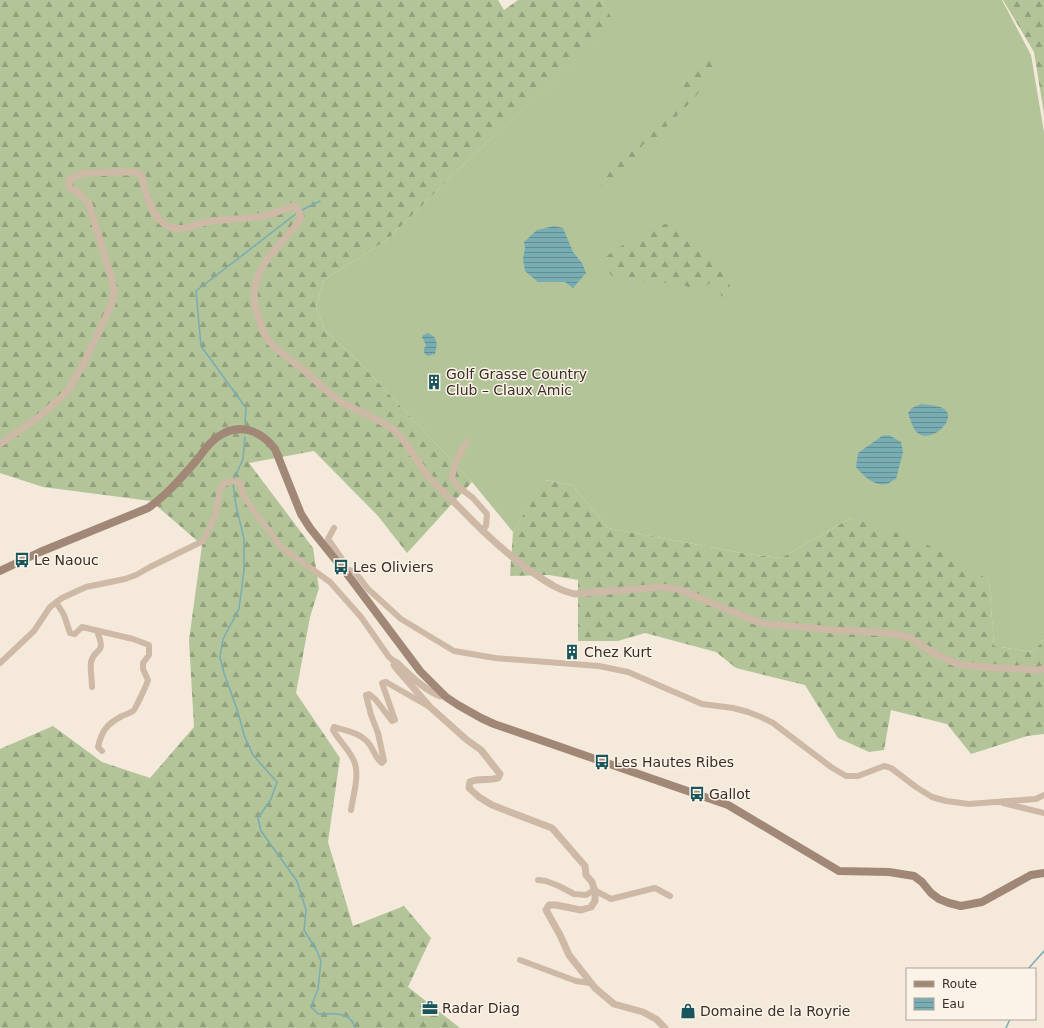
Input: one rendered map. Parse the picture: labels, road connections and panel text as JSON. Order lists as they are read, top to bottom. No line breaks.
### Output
{"places":{"building":["Golf Grasse Country Club – Claux Amic","Chez Kurt"],"bus stop":["Le Naouc","Les Oliviers","Les Hautes Ribes","Gallot"],"office":["Radar Diag"],"shop":["Domaine de la Royrie"]},"legend":["Route","Eau"]}
